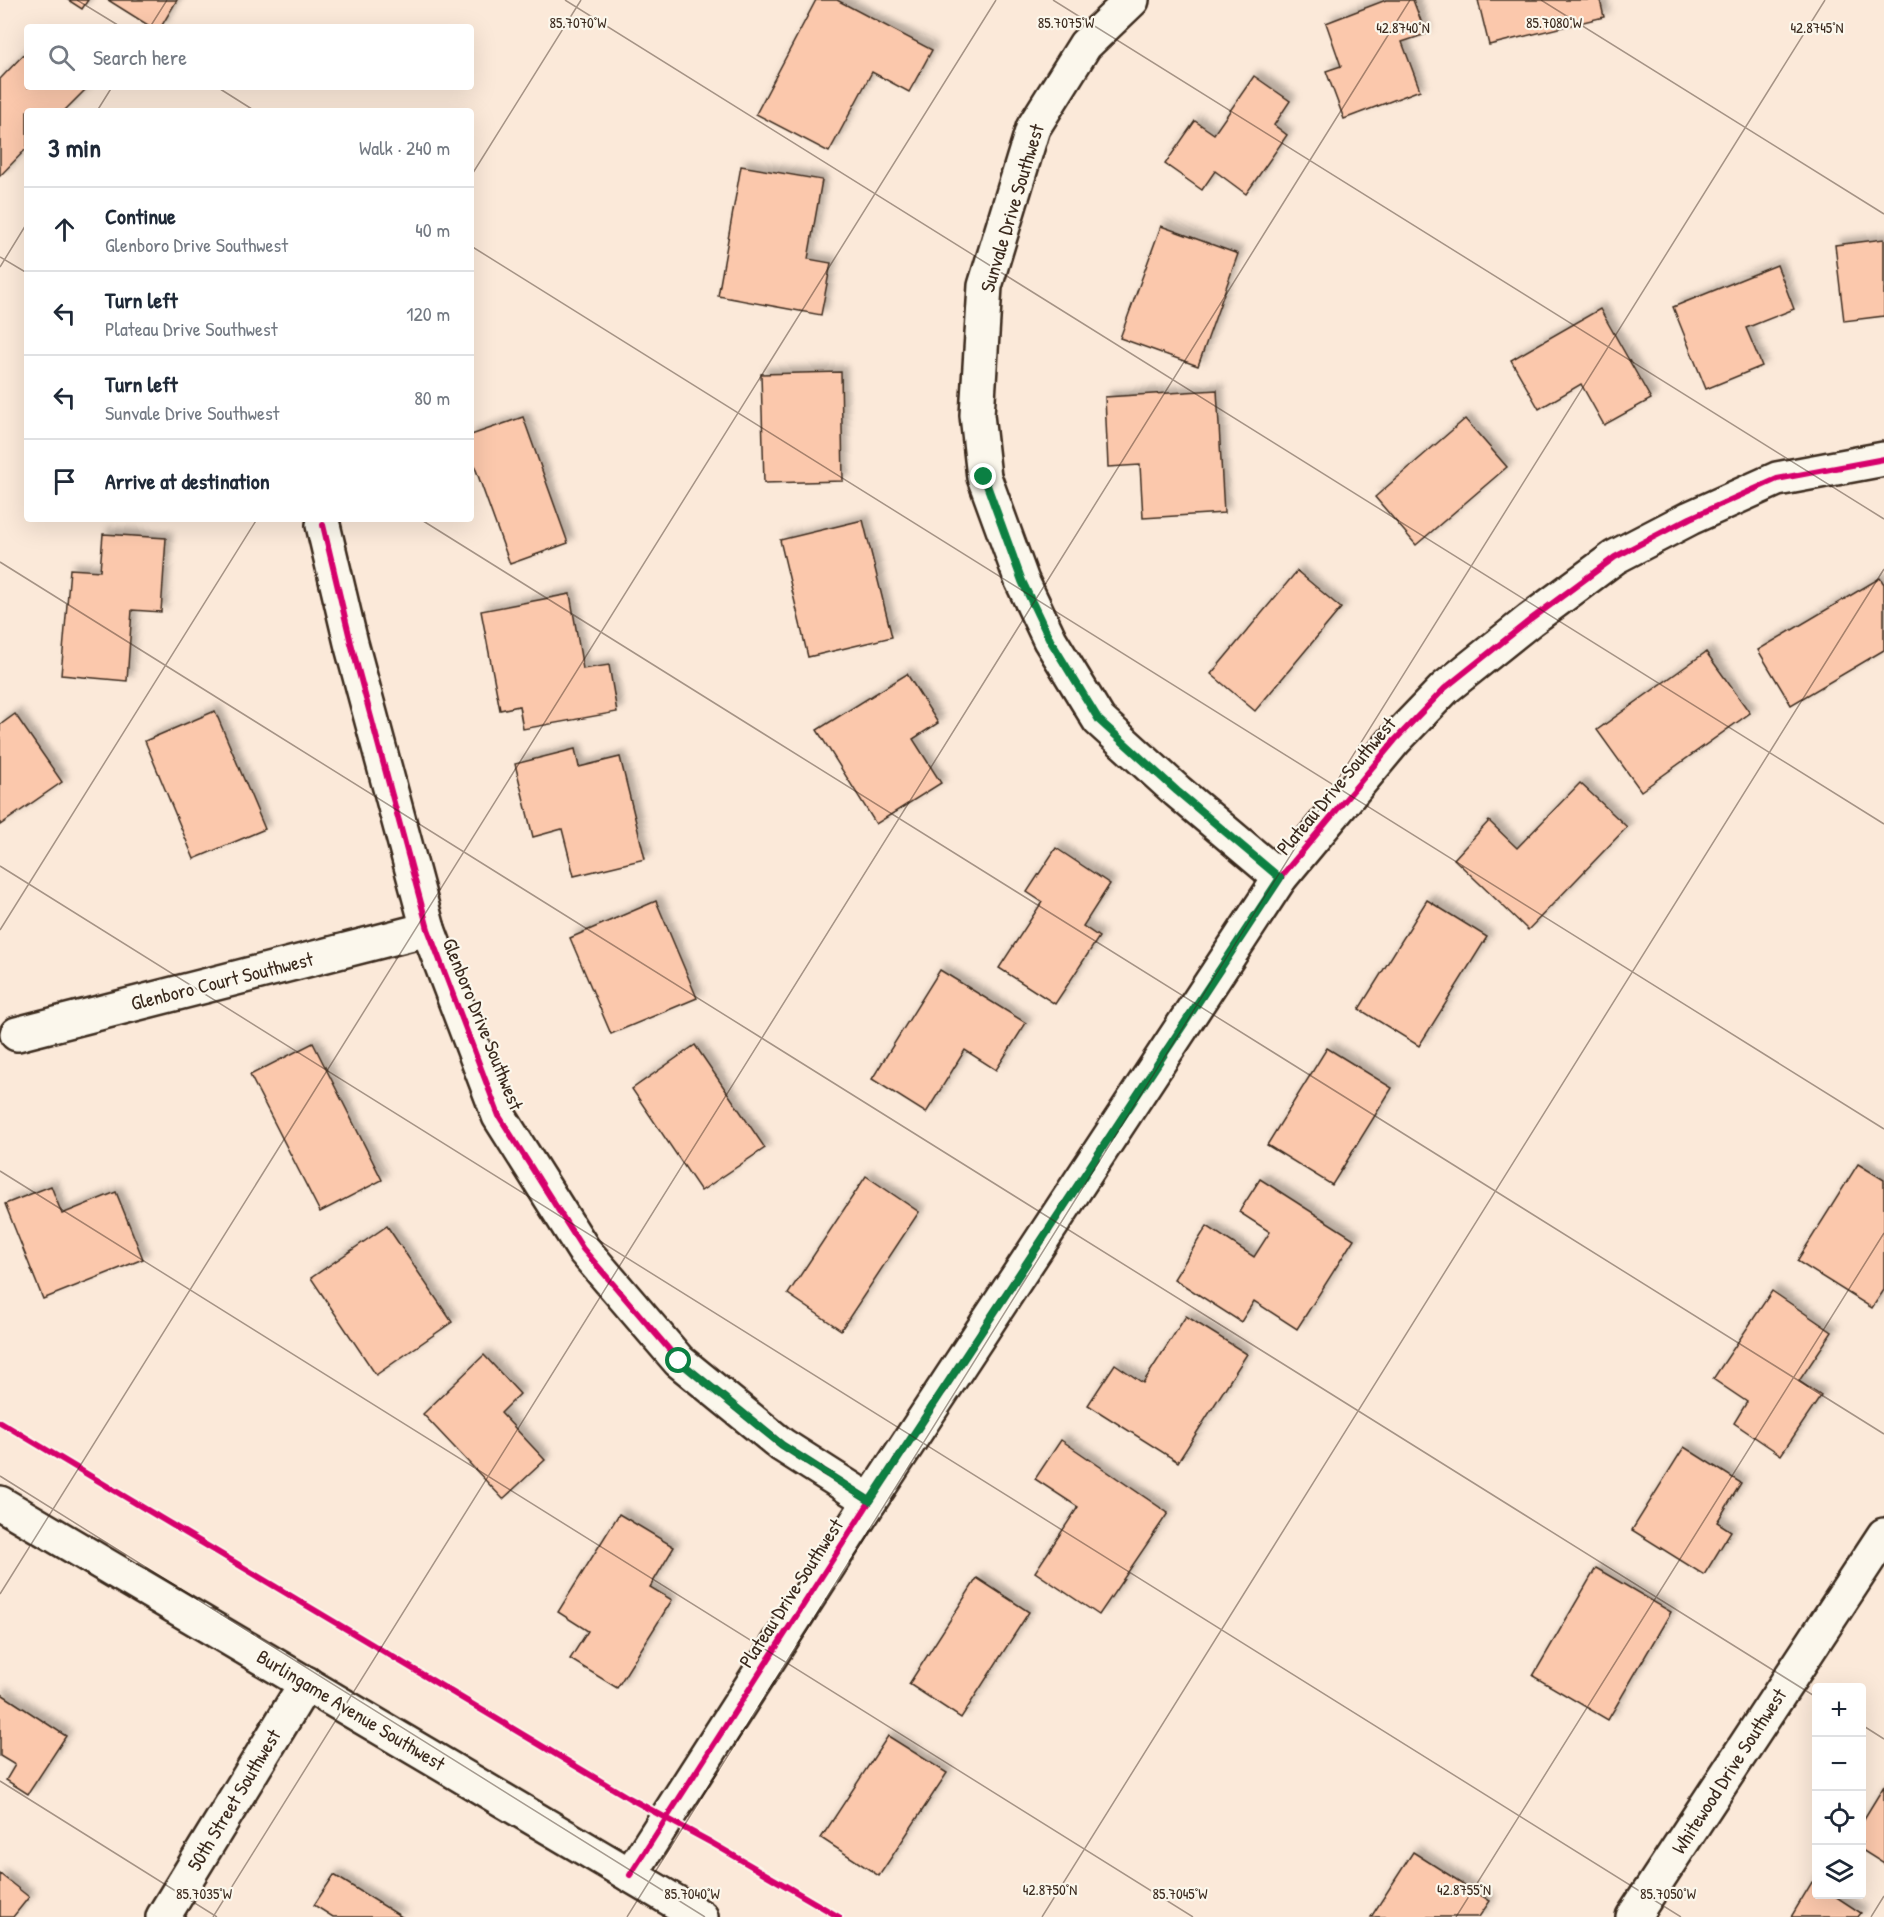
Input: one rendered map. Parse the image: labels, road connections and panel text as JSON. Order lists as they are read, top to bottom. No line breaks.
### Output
{"streets":{"street":["Sunvale Drive Southwest","Plateau Drive Southwest","Glenboro Court Southwest","Glenboro Drive Southwest","Burlingame Avenue Southwest","Whitewood Drive Southwest","50th Street Southwest"]},"crossings":[["Sunvale Drive Southwest","Plateau Drive Southwest"],["Plateau Drive Southwest","Glenboro Drive Southwest"],["Plateau Drive Southwest","Burlingame Avenue Southwest"],["Glenboro Court Southwest","Glenboro Drive Southwest"],["Burlingame Avenue Southwest","50th Street Southwest"]],"page":{"search":"Search here","heading":["3 min","Walk · 240 m"],"list":[["Continue","Glenboro Drive Southwest","40 m"],["Turn left","Plateau Drive Southwest","120 m"],["Turn left","Sunvale Drive Southwest","80 m"],"Arrive at destination"],"map_buttons":["+","−"]},"coordinates":["85.7080°W","85.7070°W","85.7075°W","42.8740°N","42.8745°N","42.8750°N","42.8755°N","85.7035°W","85.7040°W","85.7045°W","85.7050°W"]}
